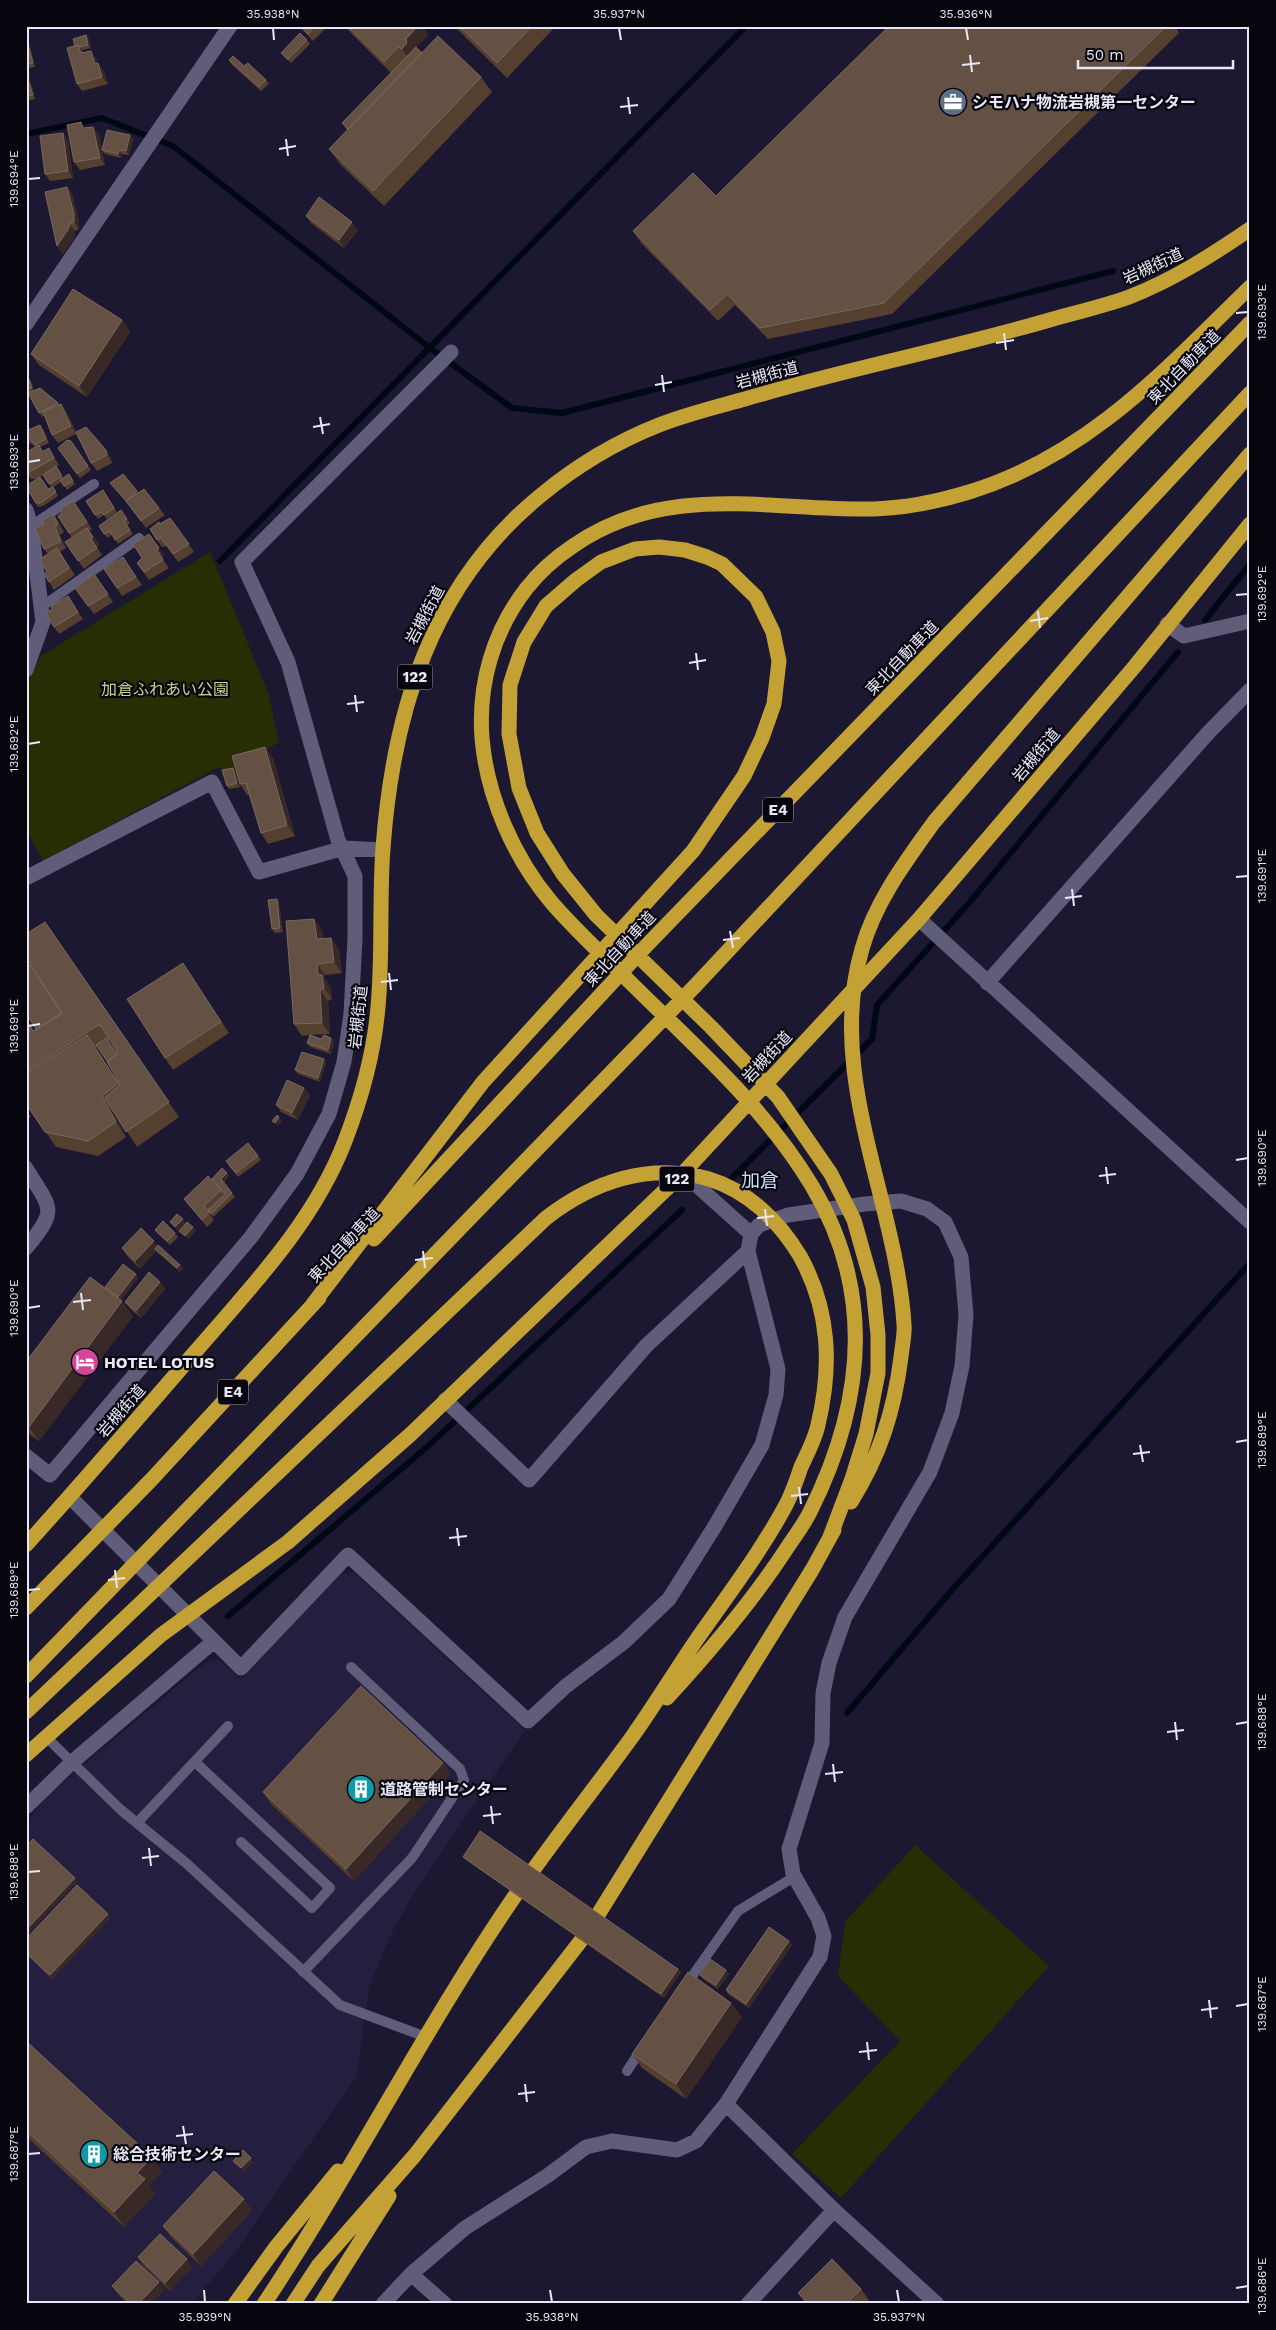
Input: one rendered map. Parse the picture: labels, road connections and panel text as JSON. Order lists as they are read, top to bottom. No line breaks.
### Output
{"streets":{"highway":["岩槻街道","東北自動車道","122","E4"]},"districts":["加倉"],"parks":["加倉ふれあい公園"],"places":{"office":["シモハナ物流岩槻第一センター"],"hotel":["HOTEL LOTUS"],"building":["道路管制センター","総合技術センター"]},"scale_bar":"50 m","coordinates":["35.938°N","35.937°N","35.936°N","139.694°E","139.693°E","139.692°E","139.691°E","139.690°E","139.689°E","139.688°E","139.687°E","139.686°E","35.939°N"]}
